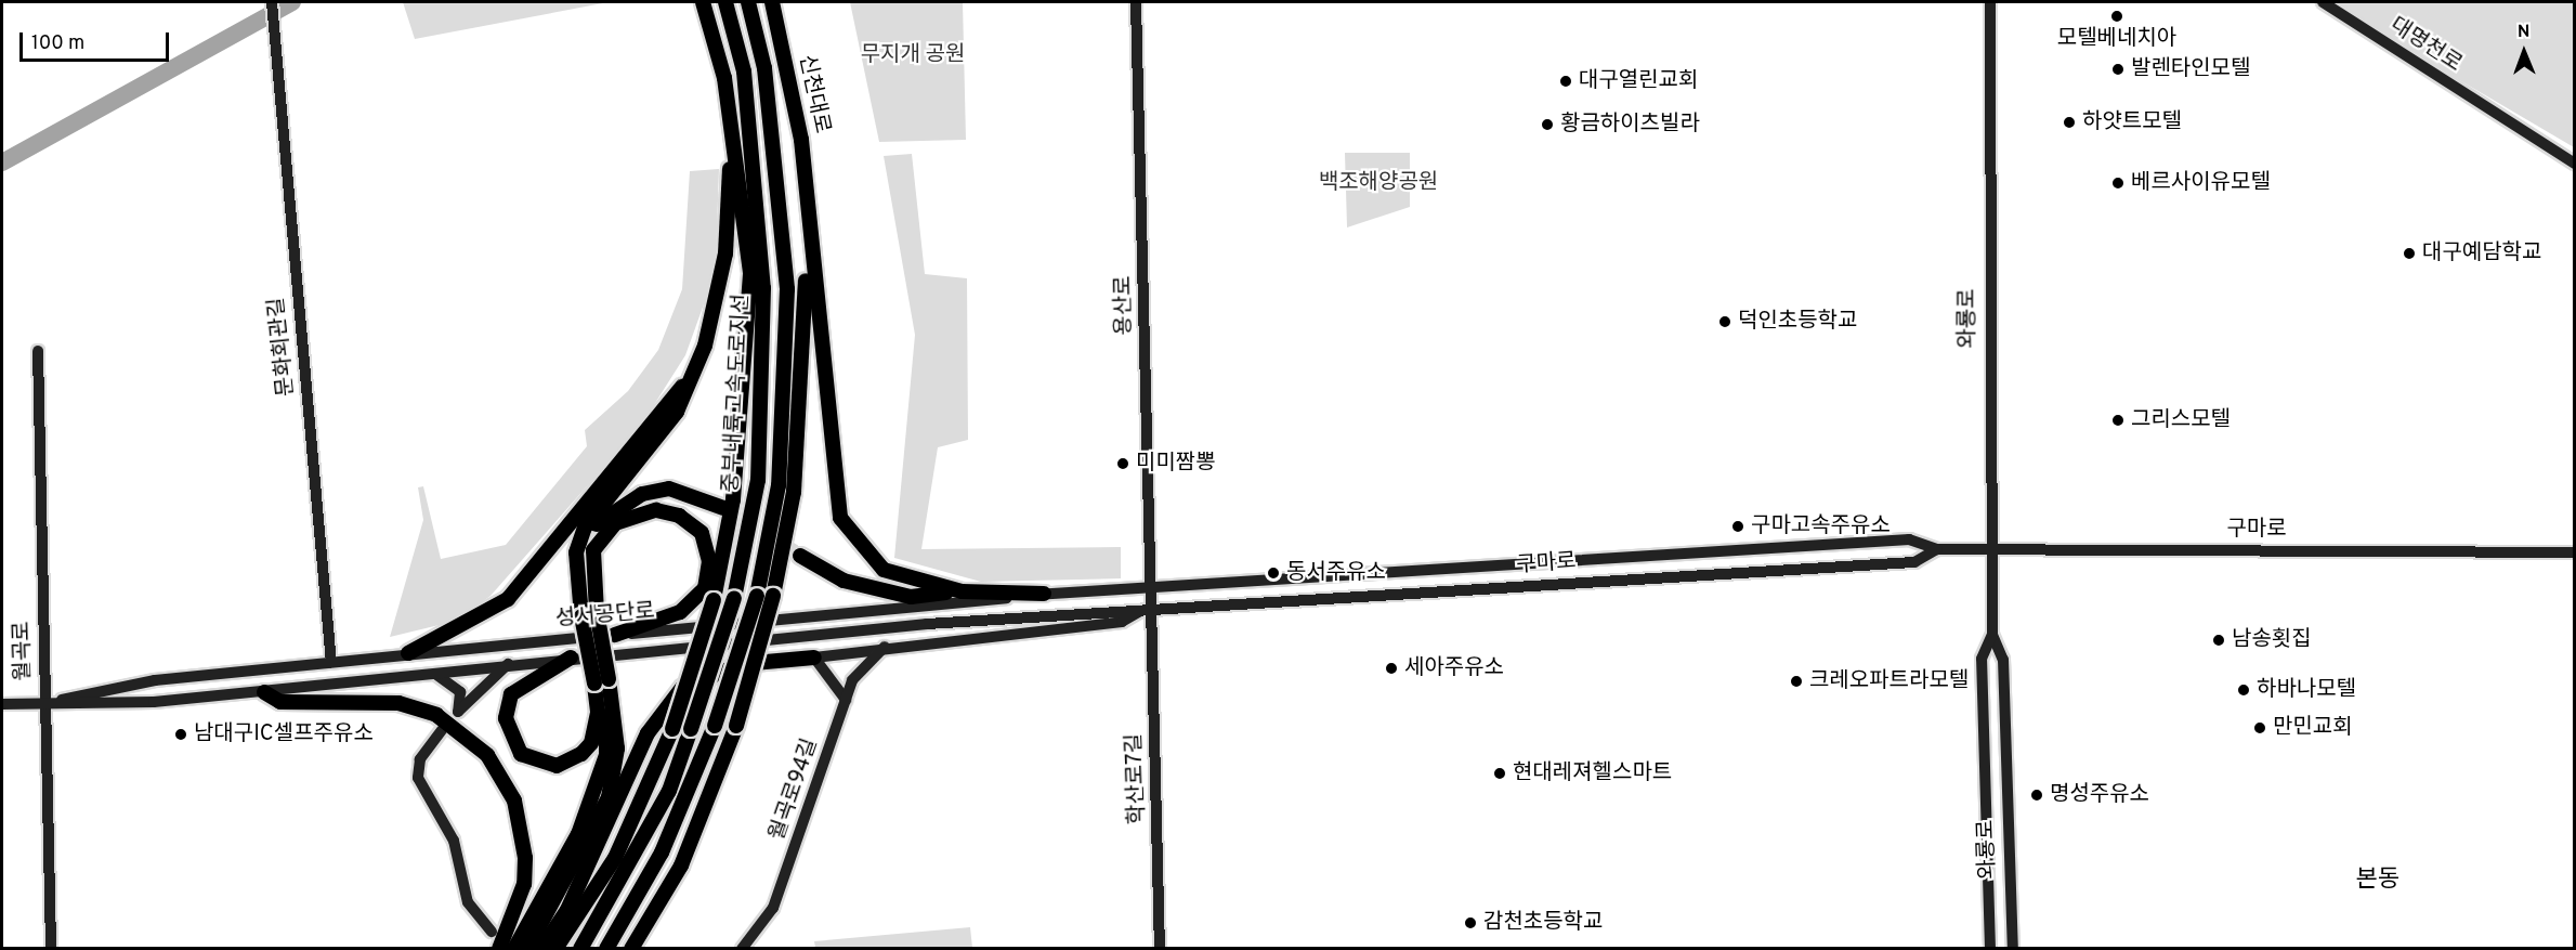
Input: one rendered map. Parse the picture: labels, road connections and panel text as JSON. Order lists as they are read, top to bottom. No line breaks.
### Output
{"streets":{"highway":["신천대로","중부내륙고속도로지선"],"main road":["대명천로","용산로","와룡로","문화회관길","구마로","성서공단로","월곡로","학산로7길","월곡로94길"]},"crossings":[["용산로","구마로"],["용산로","성서공단로"],["용산로","학산로7길"],["와룡로","구마로"],["문화회관길","성서공단로"],["구마로","성서공단로"],["구마로","학산로7길"],["성서공단로","월곡로"],["성서공단로","학산로7길"]],"districts":["본동"],"parks":["무지개 공원","백조해양공원"],"places":["모텔베네치아","발렌타인모텔","대구열린교회","하얏트모텔","황금하이츠빌라","베르사이유모텔","대구예담학교","덕인초등학교","그리스모텔","미미짬뽕","구마고속주유소","동서주유소","남송횟집","세아주유소","크레오파트라모텔","하바나모텔","만민교회","남대구IC셀프주유소","현대레져헬스마트","명성주유소","감천초등학교"],"scale_bar":"100 m","north":"top"}
